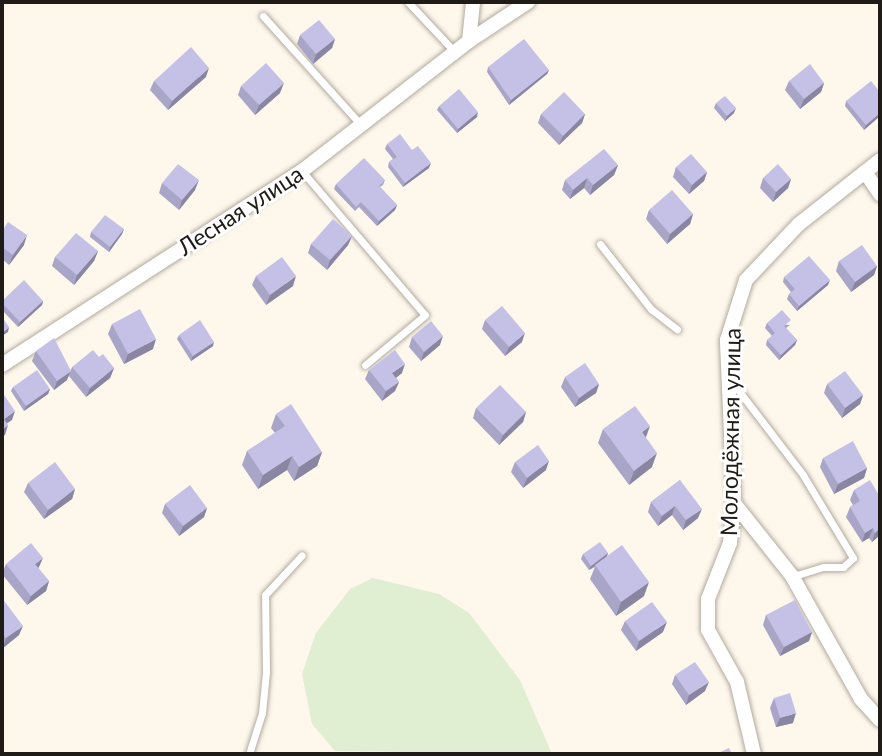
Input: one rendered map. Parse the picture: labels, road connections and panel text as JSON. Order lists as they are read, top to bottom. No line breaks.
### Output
{"streets":{"street":["Лесная улица","Молодёжная улица"]}}
